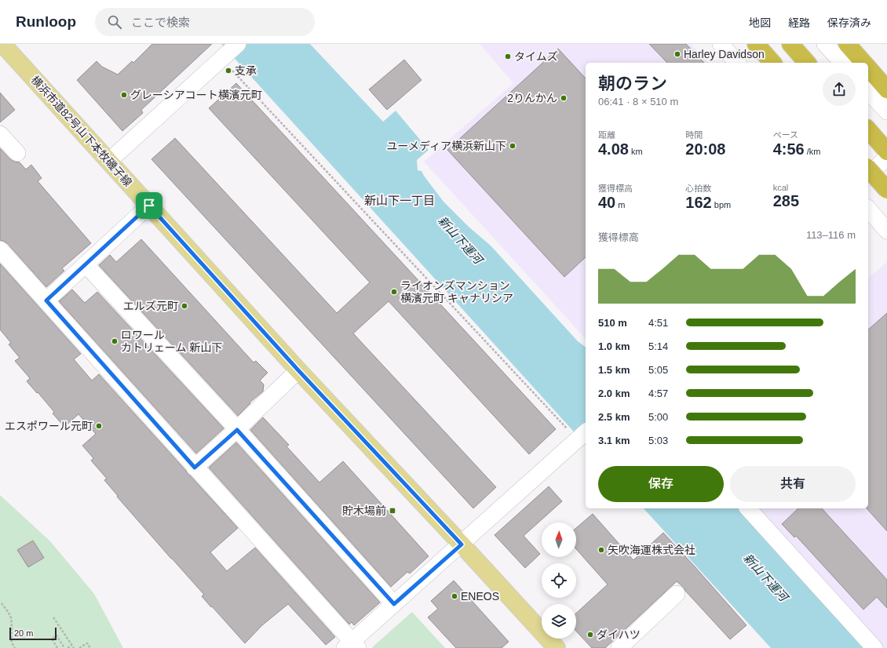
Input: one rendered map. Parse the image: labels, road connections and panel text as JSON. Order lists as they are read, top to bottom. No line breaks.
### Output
{"streets":{"main road":["横浜市道82号山下本牧磯子線"]},"districts":["新山下一丁目"],"water":["新山下運河"],"places":{"other":["Harley Davidson","タイムズ","支承","グレーシアコート横濱元町","2りんかん","ユーメディア横浜新山下","ライオンズマンション 横濱元町 キャナリシア","エルズ元町","ロワール カトリェーム 新山下","エスポワール元町","矢吹海運株式会社","ENEOS","ダイハツ"],"transit":["貯木場前"]},"scale_bar":"20 m","north":"top","page":{"header":"Runloop","search":"ここで検索","nav":["地図","経路","保存済み"],"heading":["朝のラン","06:41 · 8 × 510 m"],"stats":[["距離","4.08 km"],["時間","20:08"],["ペース","4:56 /km"],["獲得標高","40 m"],["心拍数","162 bpm"],["kcal","285"]],"chart":["獲得標高","113–116 m"],"list":[{"name":"510 m","note":"4:51"},{"name":"1.0 km","note":"5:14"},{"name":"1.5 km","note":"5:05"},{"name":"2.0 km","note":"4:57"},{"name":"2.5 km","note":"5:00"},{"name":"3.1 km","note":"5:03"}],"buttons":["保存","共有"],"scale":"20 m"}}
